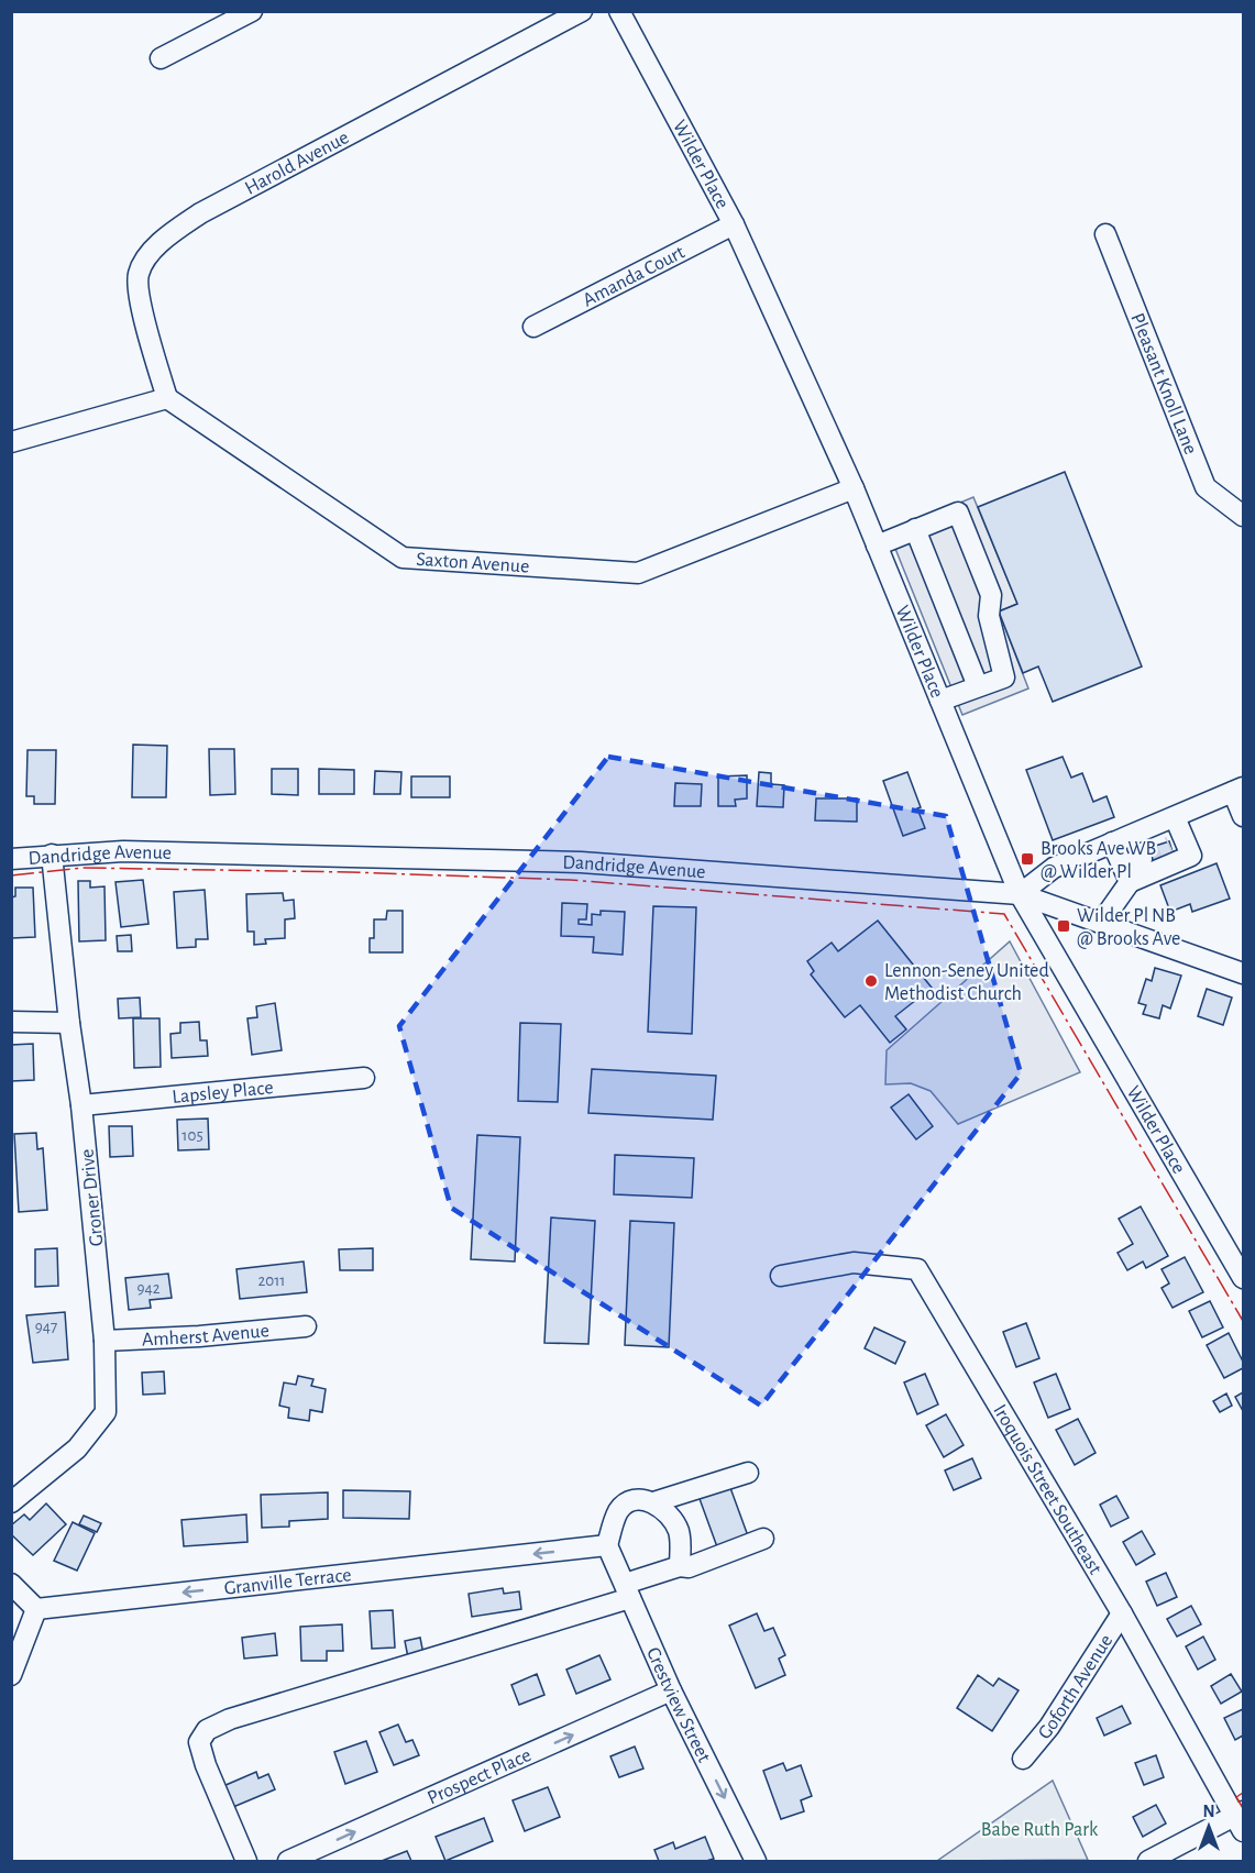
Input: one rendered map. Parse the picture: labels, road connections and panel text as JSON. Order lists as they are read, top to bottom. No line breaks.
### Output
{"streets":{"street":["Harold Avenue","Wilder Place","Amanda Court","Pleasant Knoll Lane","Saxton Avenue","Dandridge Avenue","Lapsley Place","Groner Drive","Amherst Avenue","Iroquois Street Southeast","Granville Terrace","Goforth Avenue","Crestview Street","Prospect Place"]},"crossings":[["Harold Avenue","Saxton Avenue"],["Wilder Place","Amanda Court"],["Wilder Place","Saxton Avenue"],["Wilder Place","Dandridge Avenue"],["Dandridge Avenue","Groner Drive"],["Lapsley Place","Groner Drive"],["Groner Drive","Amherst Avenue"],["Iroquois Street Southeast","Goforth Avenue"],["Granville Terrace","Crestview Street"],["Crestview Street","Prospect Place"]],"one_way":["Granville Terrace","Crestview Street","Prospect Place"],"parks":["Babe Ruth Park"],"places":{"transit":["Brooks Ave WB @ Wilder Pl","Wilder Pl NB @ Brooks Ave"],"other":["Lennon-Seney United Methodist Church"]},"house_numbers":["105","2011","942","947"],"north":"top"}
